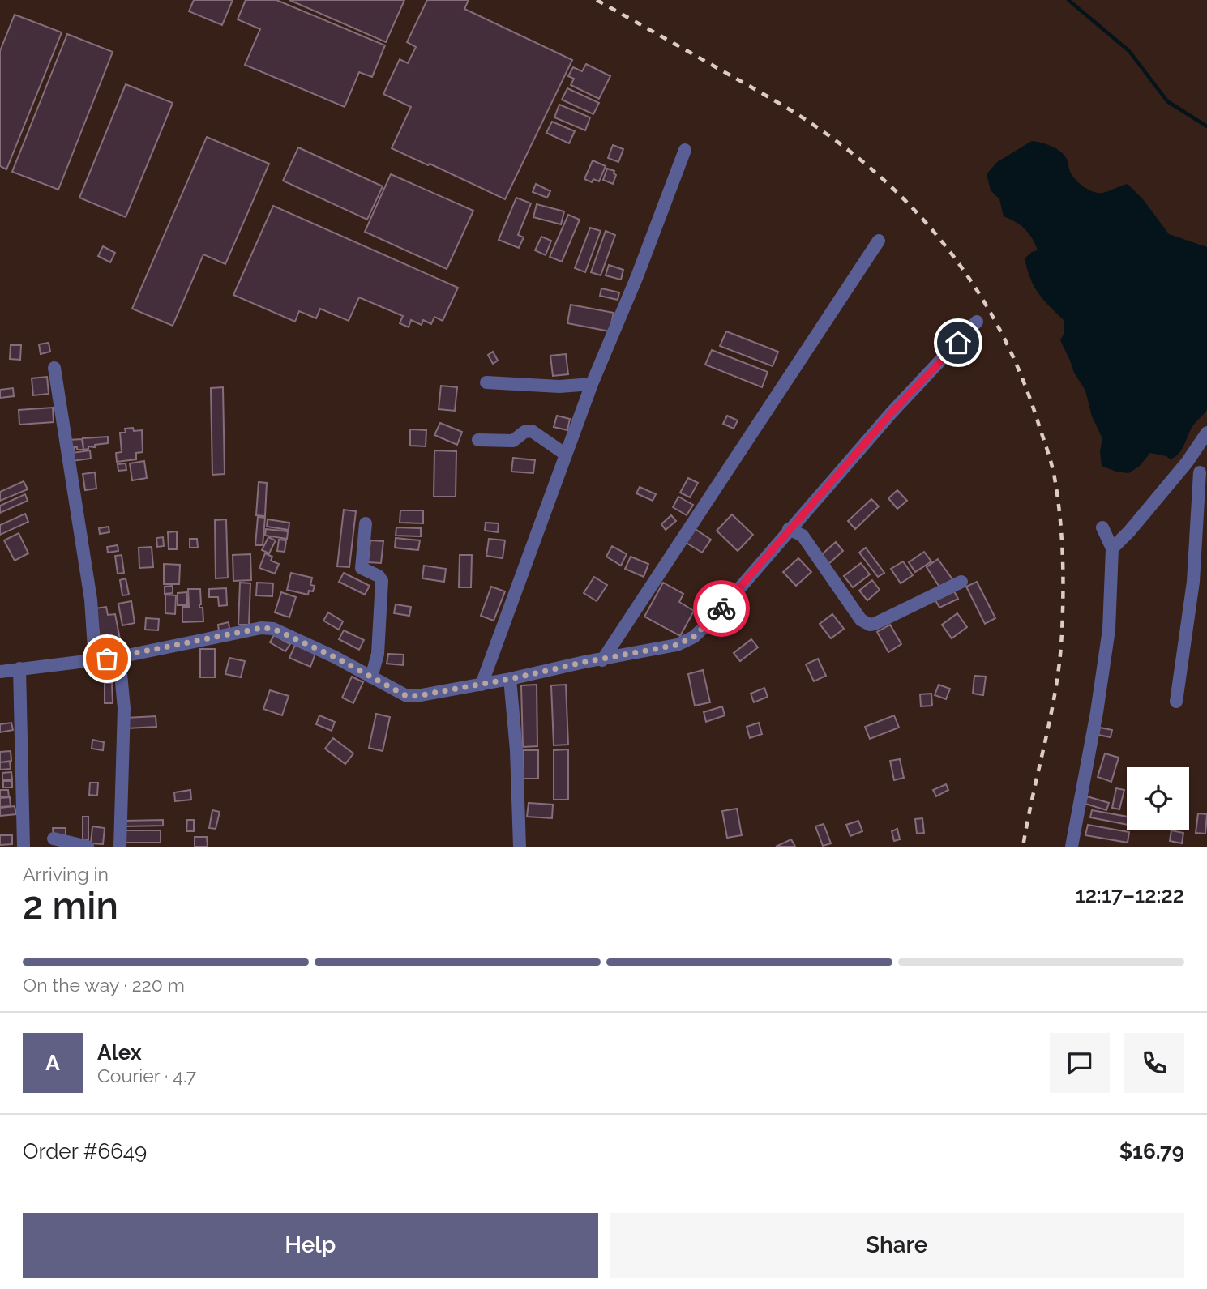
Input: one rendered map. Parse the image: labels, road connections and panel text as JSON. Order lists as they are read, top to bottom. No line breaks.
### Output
{"page":{"heading":["2 min","Arriving in","12:17–12:22"],"panel":["Alex","Courier · 4.7","Order #6649","$16.79"],"bar":"On the way · 220 m","round":"A","buttons":["Help","Share"]}}
